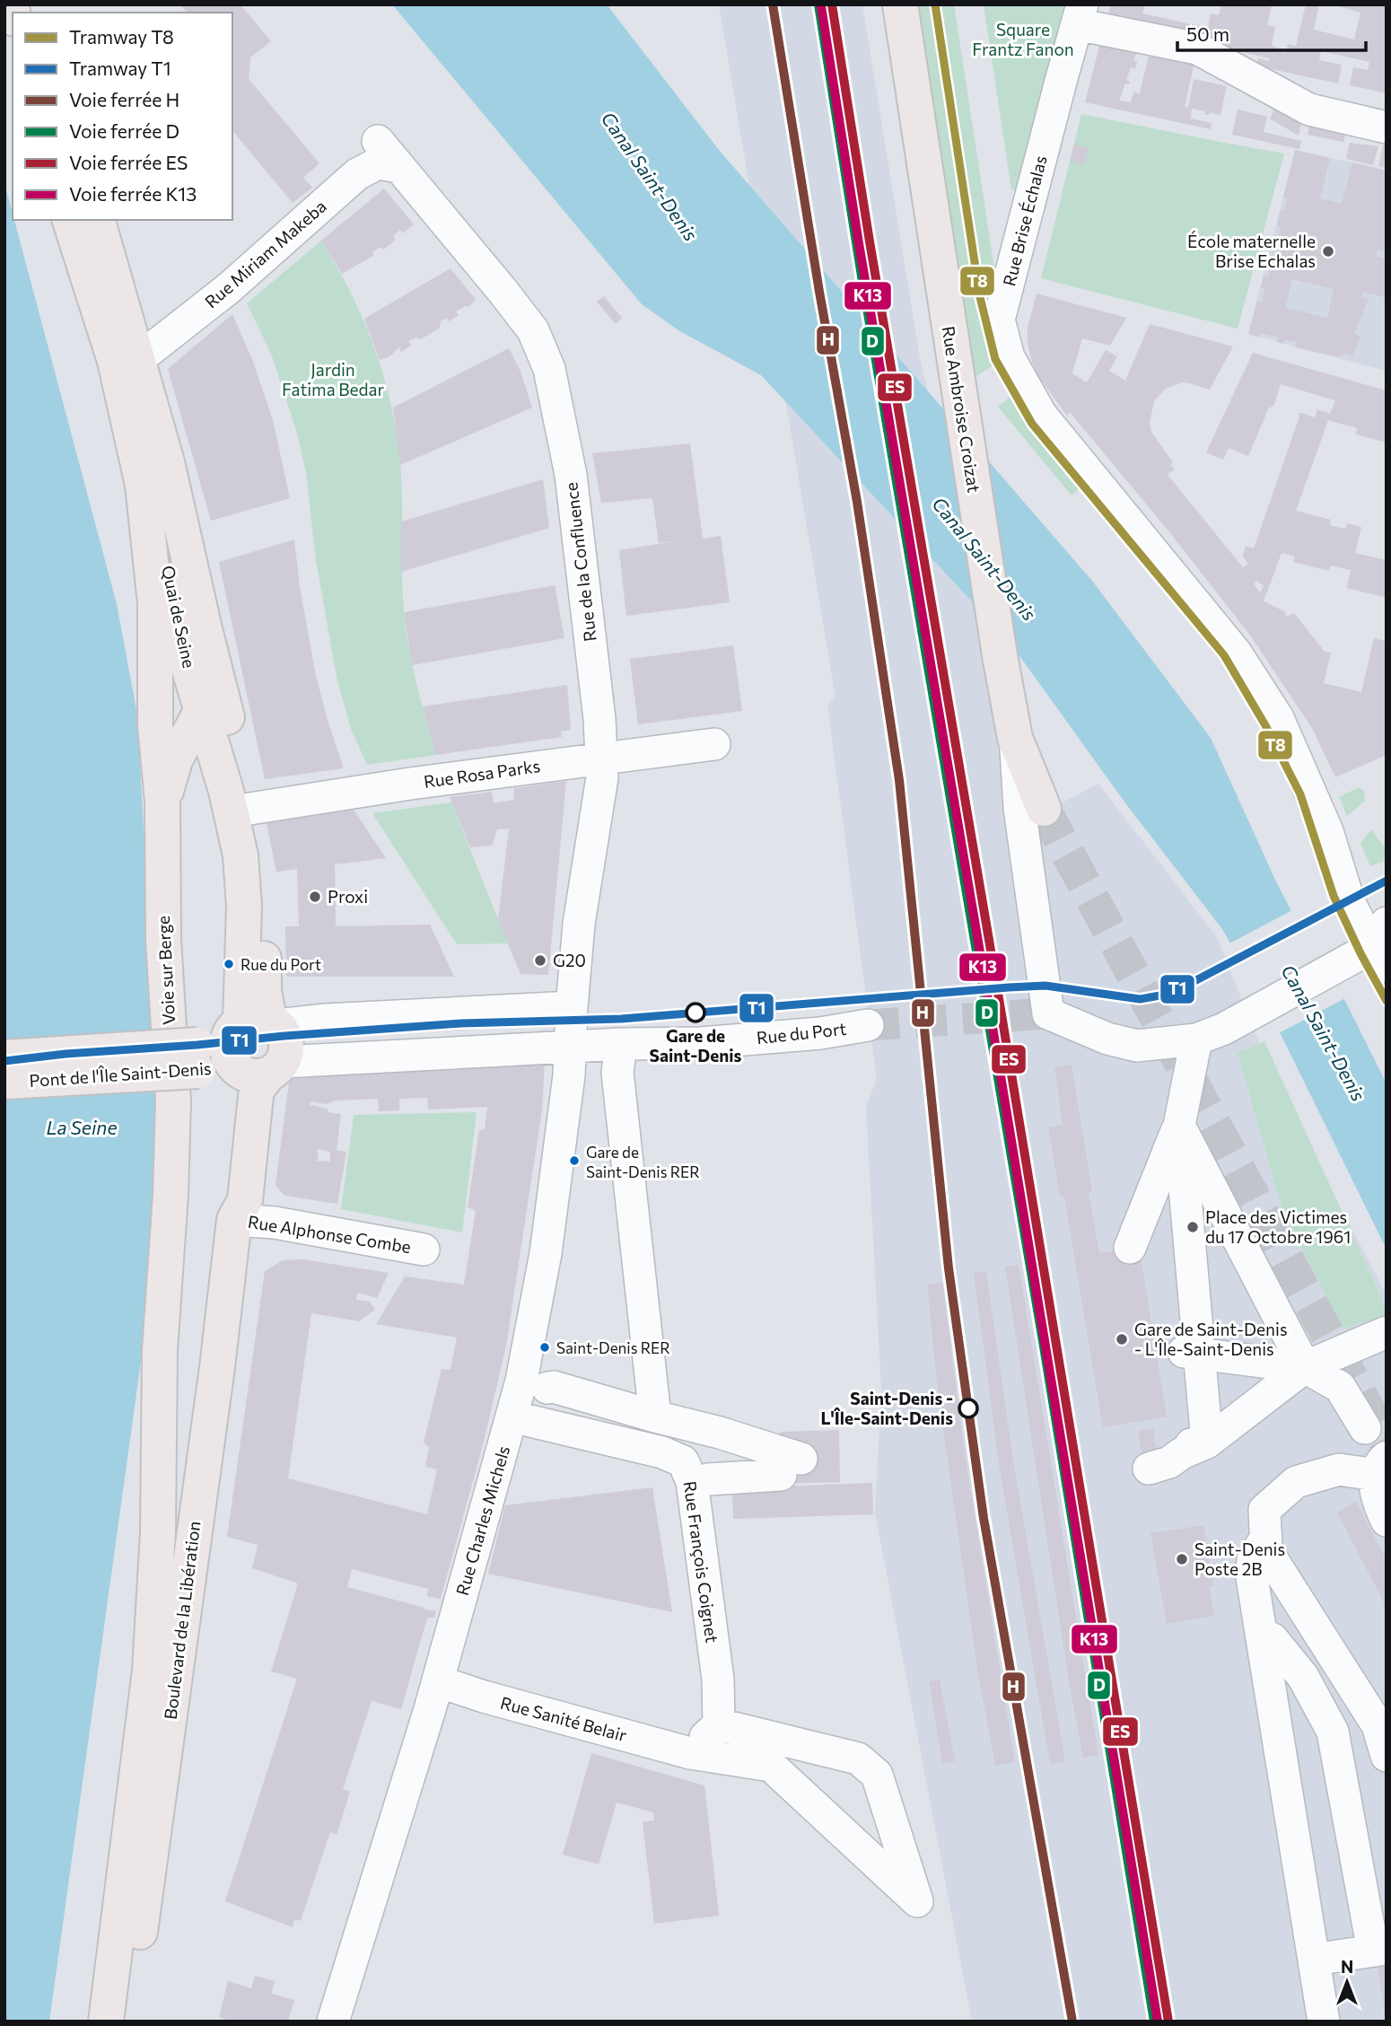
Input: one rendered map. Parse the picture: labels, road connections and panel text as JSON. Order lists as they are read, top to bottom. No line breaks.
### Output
{"streets":{"main road":["Rue Ambroise Croizat","Quai de Seine","Voie sur Berge","Pont de l'Île Saint-Denis","Boulevard de la Libération"],"street":["Rue Brise Échalas","Rue Miriam Makeba","Rue de la Confluence","Rue Rosa Parks","Rue du Port","Rue Alphonse Combe","Rue Charles Michels","Rue François Coignet","Rue Sanité Belair"]},"crossings":[["Rue Miriam Makeba","Rue de la Confluence"],["Rue Miriam Makeba","Quai de Seine"],["Rue de la Confluence","Rue Rosa Parks"],["Rue de la Confluence","Rue Charles Michels"],["Quai de Seine","Rue Rosa Parks"],["Quai de Seine","Voie sur Berge"],["Quai de Seine","Rue du Port"],["Quai de Seine","Pont de l'Île Saint-Denis"],["Quai de Seine","Boulevard de la Libération"],["Voie sur Berge","Boulevard de la Libération"],["Rue du Port","Pont de l'Île Saint-Denis"],["Rue du Port","Rue Charles Michels"],["Rue du Port","Boulevard de la Libération"],["Pont de l'Île Saint-Denis","Boulevard de la Libération"],["Rue Alphonse Combe","Boulevard de la Libération"],["Rue Charles Michels","Rue François Coignet"],["Rue Charles Michels","Rue Sanité Belair"],["Rue François Coignet","Rue Sanité Belair"]],"water":["Canal Saint-Denis","La Seine"],"parks":["Square Frantz Fanon","Jardin Fatima Bedar"],"places":["École maternelle Brise Echalas","Proxi","G20","Rue du Port","Gare de Saint-Denis","Gare de Saint-Denis RER","Place des Victimes du 17 Octobre 1961","Gare de Saint-Denis - L'Île-Saint-Denis","Saint-Denis RER","Saint-Denis - L'Île-Saint-Denis","Saint-Denis Poste 2B"],"lines":["tram line T8","rail line H","rail line D","rail line ES","rail line K13","tram line T1"],"legend":["Tramway T8","Tramway T1","Voie ferrée H","Voie ferrée D","Voie ferrée ES","Voie ferrée K13"],"scale_bar":"50 m","north":"top"}
